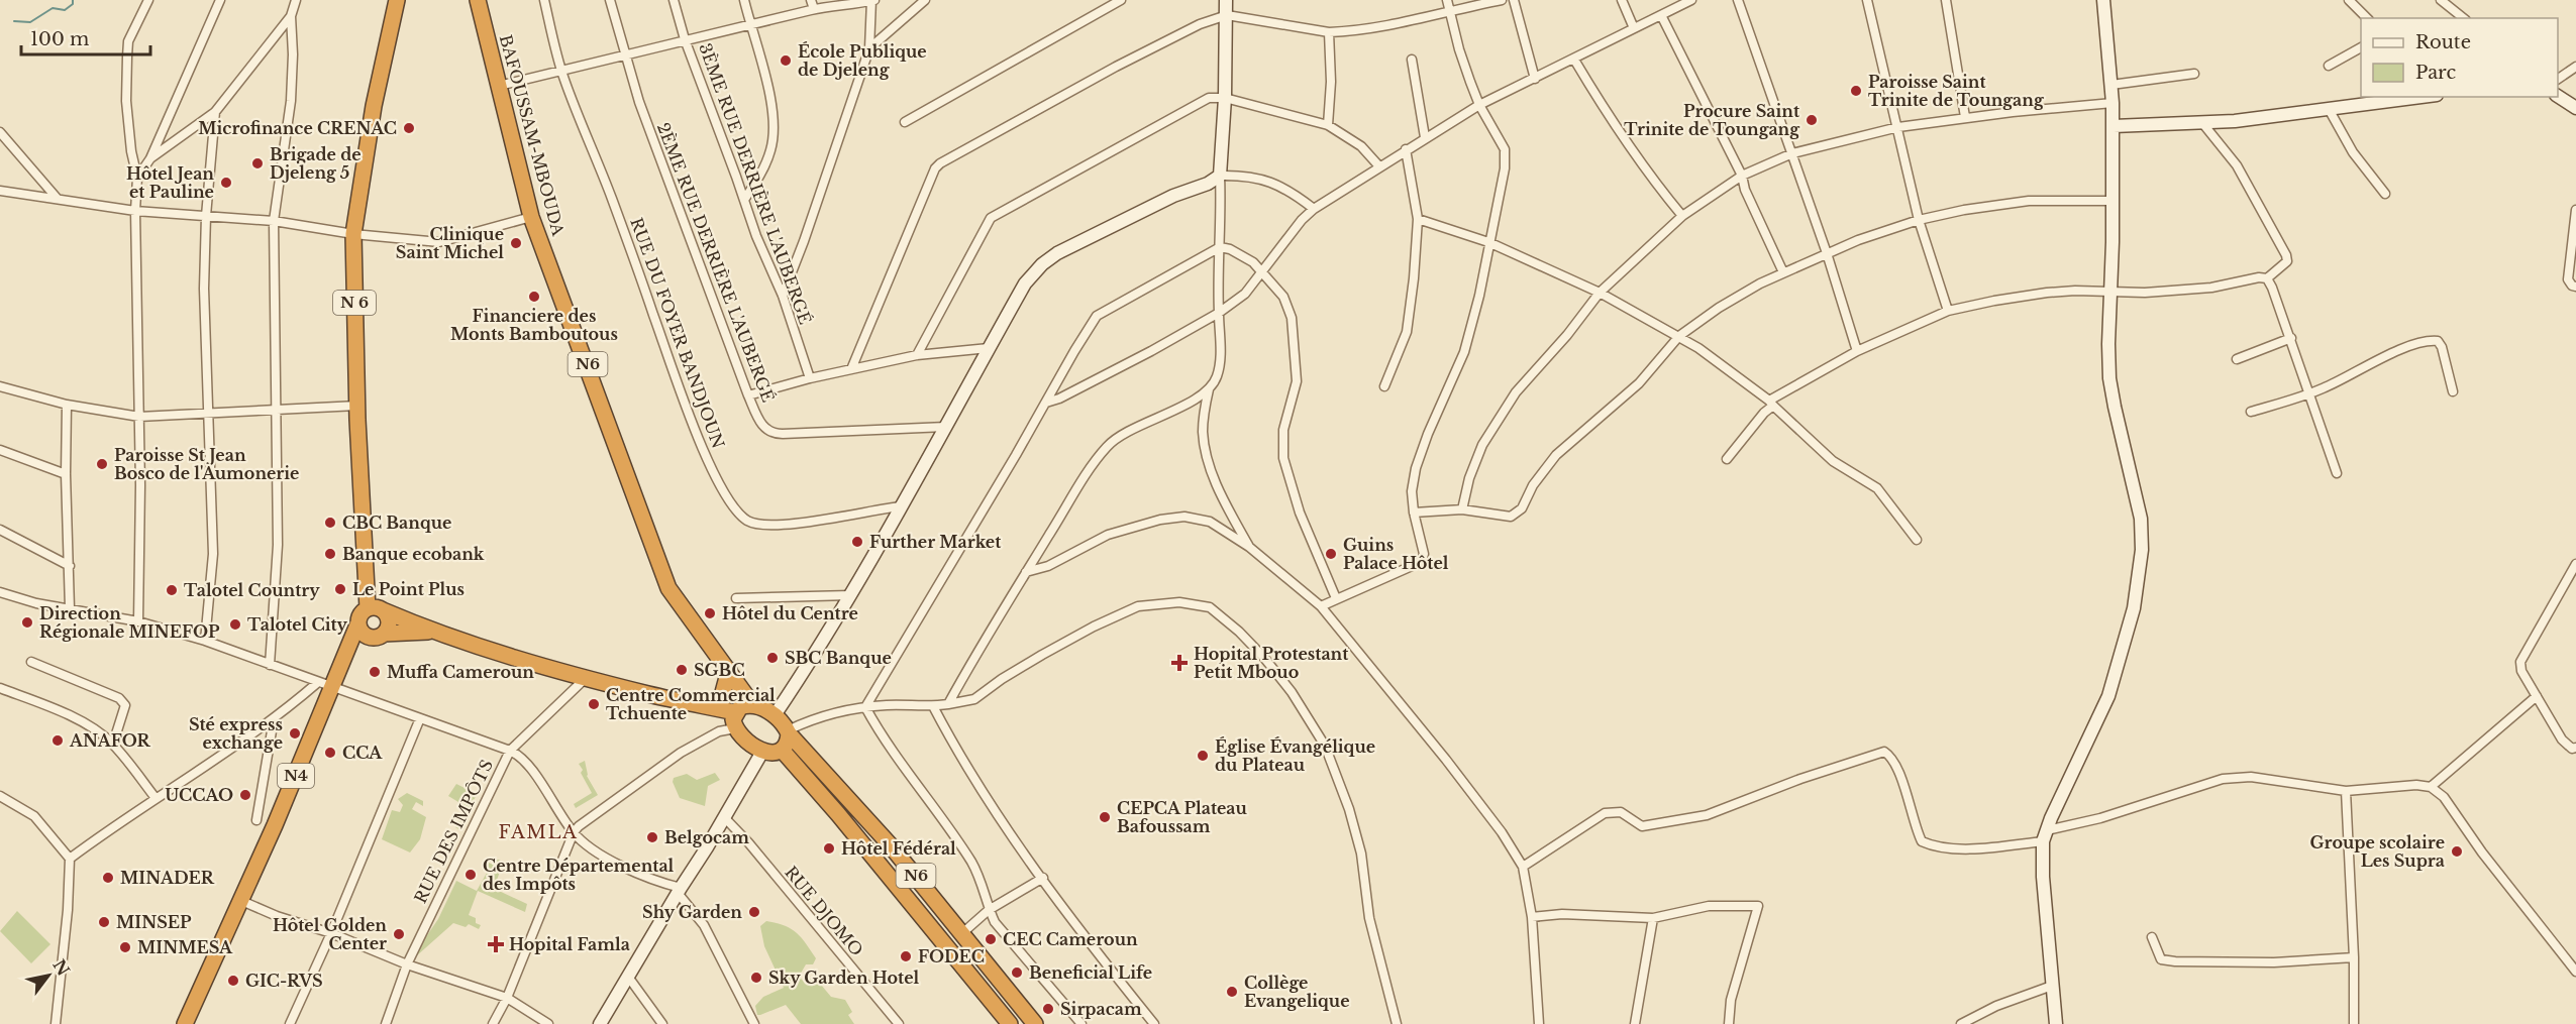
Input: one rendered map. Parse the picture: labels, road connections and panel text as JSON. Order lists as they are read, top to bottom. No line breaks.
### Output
{"streets":{"highway":["BAFOUSSAM-MBOUDA","N 6","N6","N4"],"street":["3ÈME RUE DERRIÈRE L'AUBERGÉ","2ÈME RUE DERRIÈRE L'AUBERGÉ","RUE DU FOYER BANDJOUN","RUE DES IMPÔTS","RUE DJOMO"]},"crossings":[["N 6","N4"]],"districts":["FAMLA"],"places":{"other":["École Publique de Djeleng","Paroisse Saint Trinite de Toungang","Procure Saint Trinite de Toungang","Microfinance CRENAC","Brigade de Djeleng 5","Hôtel Jean et Pauline","Clinique Saint Michel","Financiere des Monts Bamboutous","Paroisse St Jean Bosco de l'Aumonerie","CBC Banque","Further Market","Banque ecobank","Guins Palace Hôtel","Le Point Plus","Talotel Country","Hôtel du Centre","Direction Régionale MINEFOP","Talotel City","SBC Banque","SGBC","Muffa Cameroun","Centre Commercial Tchuente","Sté express exchange","ANAFOR","CCA","Église Évangélique du Plateau","UCCAO","CEPCA Plateau Bafoussam","Belgocam","Hôtel Fédéral","Groupe scolaire Les Supra","Centre Départemental des Impôts","MINADER","Shy Garden","MINSEP","Hôtel Golden Center","CEC Cameroun","MINMESA","FODEC","Beneficial Life","Sky Garden Hotel","GIC-RVS","Collège Evangelique","Sirpacam"],"health":["Hopital Protestant Petit Mbouo","Hopital Famla"]},"legend":["Route","Parc"],"scale_bar":"100 m","north":"top right"}
